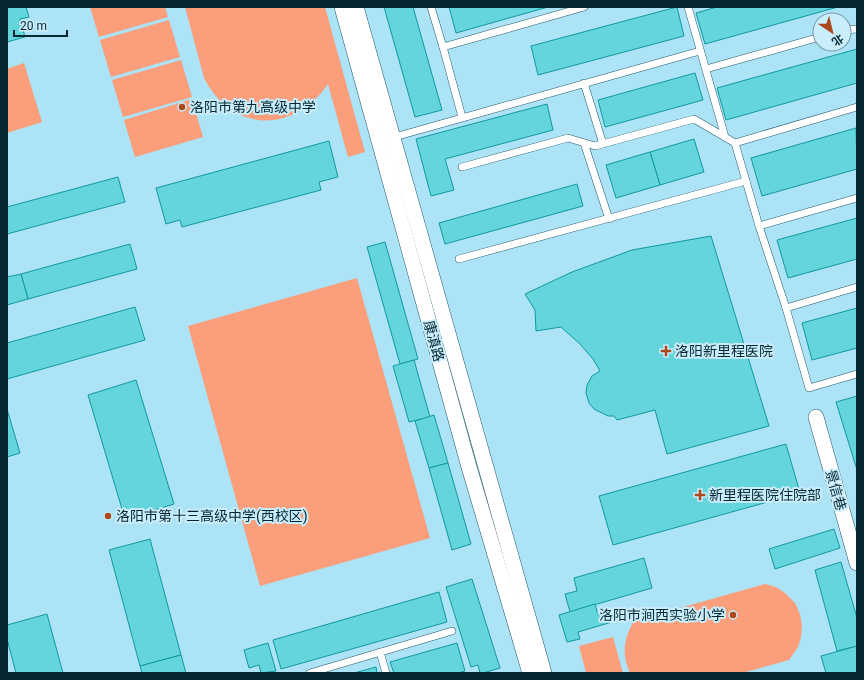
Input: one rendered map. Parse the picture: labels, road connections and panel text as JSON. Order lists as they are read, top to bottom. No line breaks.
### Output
{"streets":{"street":["康滇路","景信巷"]},"places":{"other":["洛阳市第九高级中学","洛阳市第十三高级中学(西校区)","洛阳市涧西实验小学"],"health":["洛阳新里程医院","新里程医院住院部"]},"scale_bar":"20 m","north":"bottom right"}
